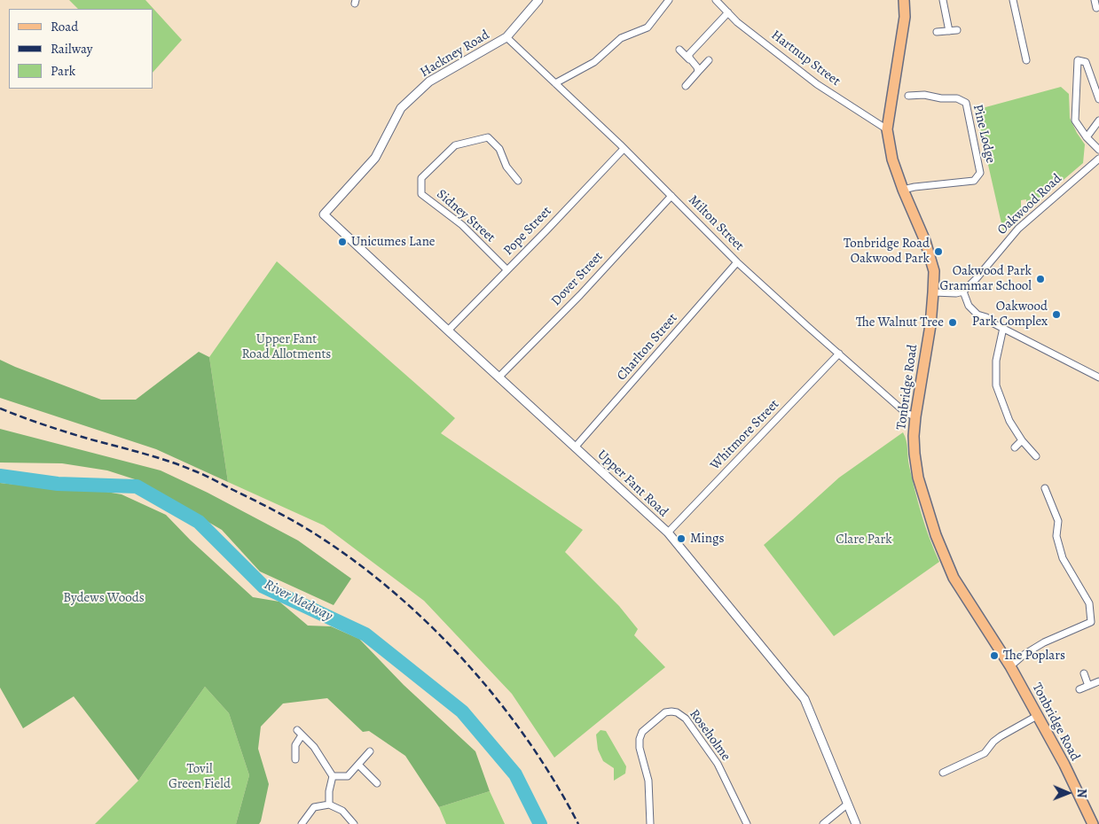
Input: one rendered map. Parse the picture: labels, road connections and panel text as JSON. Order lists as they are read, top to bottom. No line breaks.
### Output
{"streets":{"main road":["Tonbridge Road"],"street":["Hackney Road","Hartnup Street","Pine Lodge","Oakwood Road","Sidney Street","Milton Street","Pope Street","Dover Street","Charlton Street","Whitmore Street","Upper Fant Road","Roseholme"]},"crossings":[["Hackney Road","Milton Street"],["Hackney Road","Upper Fant Road"],["Hartnup Street","Tonbridge Road"],["Pine Lodge","Tonbridge Road"],["Sidney Street","Pope Street"],["Milton Street","Pope Street"],["Milton Street","Dover Street"],["Milton Street","Charlton Street"],["Milton Street","Tonbridge Road"],["Milton Street","Whitmore Street"],["Pope Street","Upper Fant Road"],["Dover Street","Upper Fant Road"],["Charlton Street","Upper Fant Road"],["Whitmore Street","Upper Fant Road"]],"water":["River Medway"],"parks":["Upper Fant Road Allotments","Clare Park","Bydews Woods","Tovil Green Field"],"places":["Unicumes Lane","Tonbridge Road Oakwood Park","Oakwood Park Grammar School","Oakwood Park Complex","The Walnut Tree","Mings","The Poplars"],"legend":["Road","Railway","Park"],"north":"right"}
